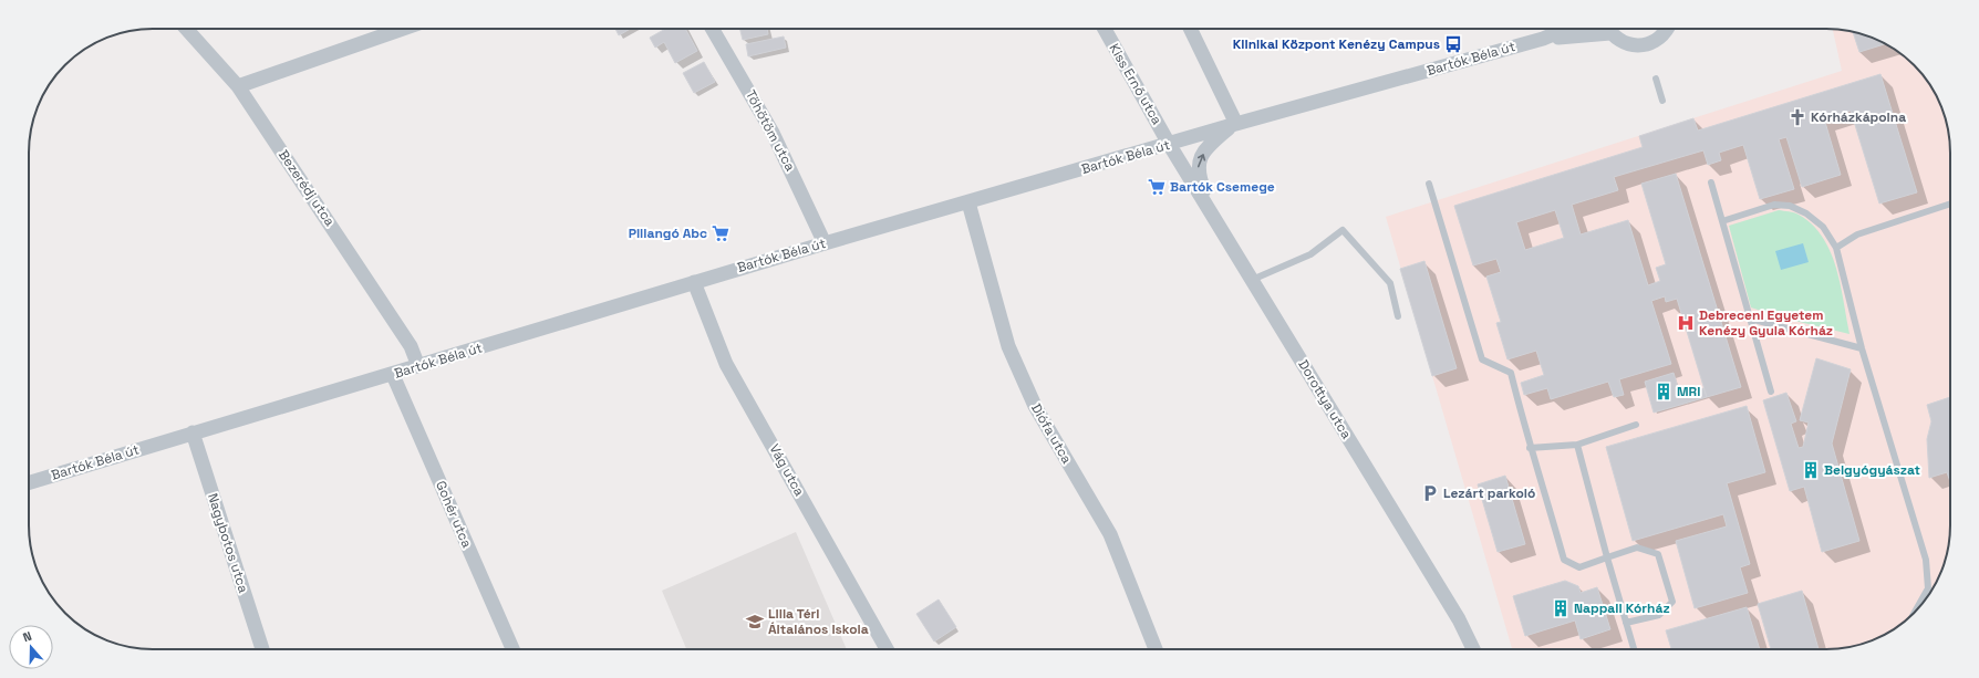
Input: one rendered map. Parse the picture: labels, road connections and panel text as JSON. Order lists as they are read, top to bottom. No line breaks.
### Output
{"streets":{"street":["Bartók Béla út","Kiss Ernő utca","Töhötöm utca","Bezerédj utca","Dorottya utca","Diófa utca","Vág utca","Gohér utca","Nagybotos utca"]},"crossings":[["Bartók Béla út","Kiss Ernő utca"],["Bartók Béla út","Töhötöm utca"],["Bartók Béla út","Bezerédj utca"],["Bartók Béla út","Dorottya utca"],["Bartók Béla út","Diófa utca"],["Bartók Béla út","Vág utca"],["Bartók Béla út","Gohér utca"],["Bartók Béla út","Nagybotos utca"],["Kiss Ernő utca","Dorottya utca"]],"places":{"bus stop":["Klinikai Központ Kenézy Campus"],"church":["Kórházkápolna"],"supermarket":["Bartók Csemege","Pillangó Abc"],"hospital":["Debreceni Egyetem Kenézy Gyula Kórház"],"building":["MRI","Belgyógyászat","Nappali Kórház"],"parking":["Lezárt parkoló"],"school or university":["Lilla Téri Általános Iskola"]},"north":"top"}
